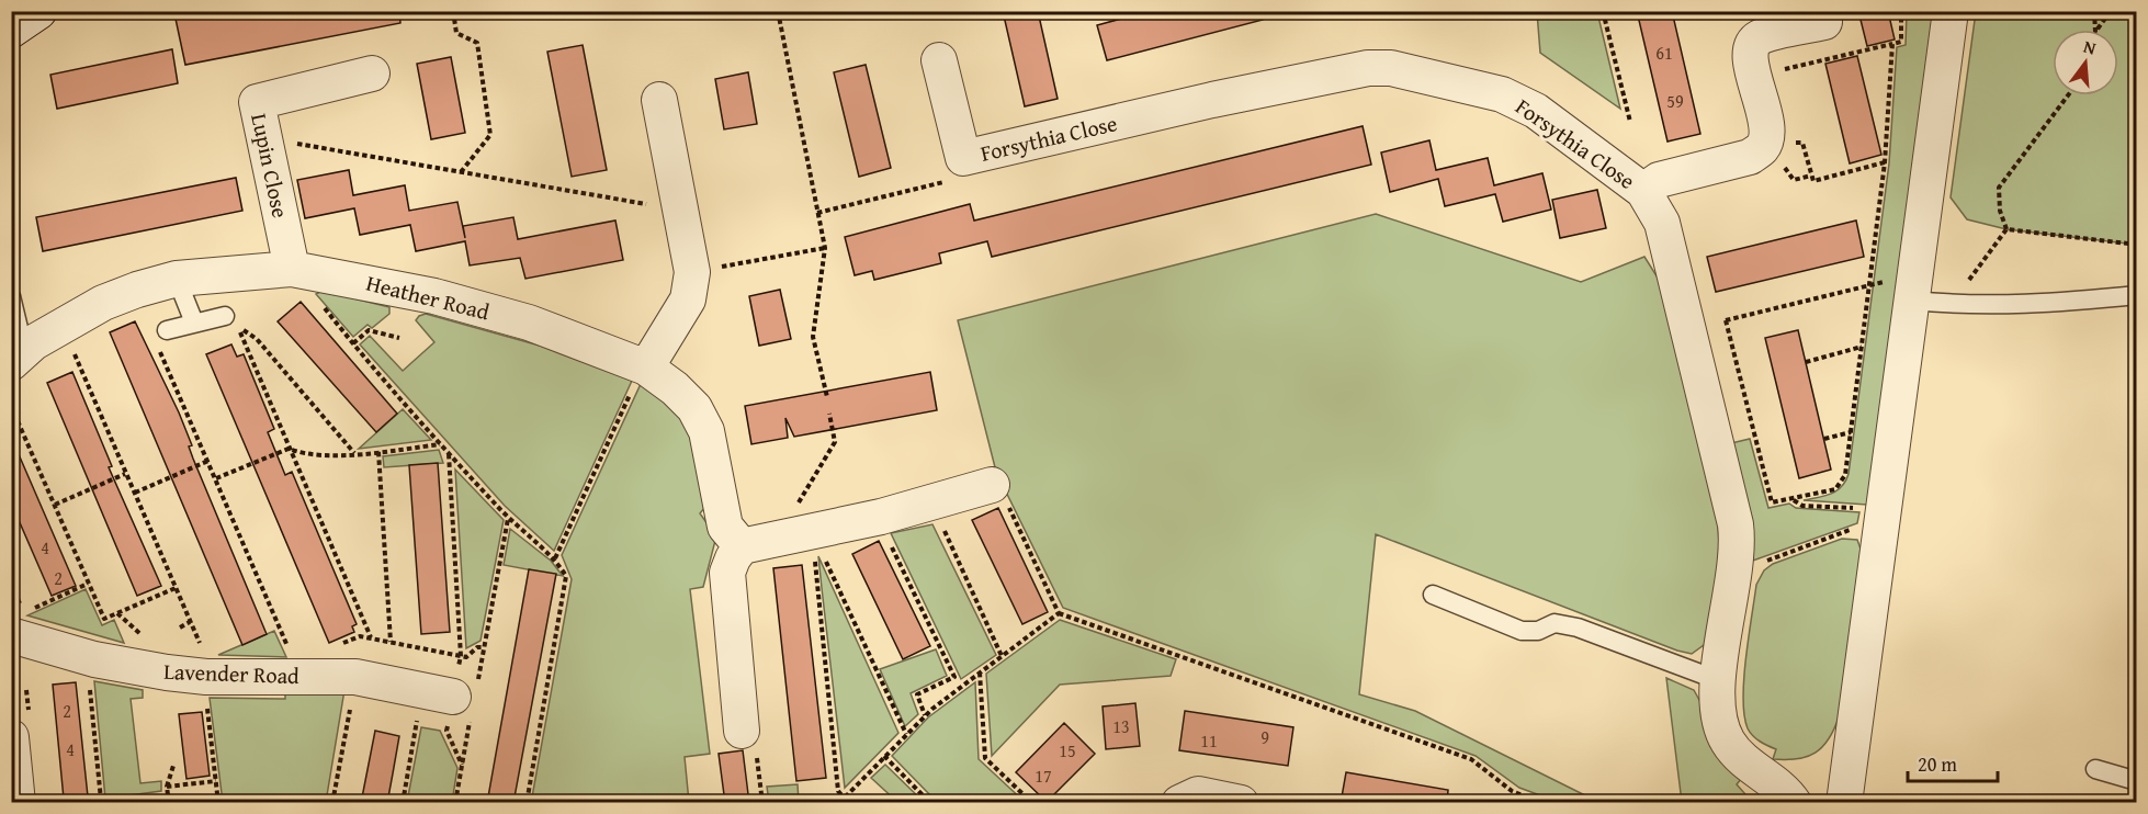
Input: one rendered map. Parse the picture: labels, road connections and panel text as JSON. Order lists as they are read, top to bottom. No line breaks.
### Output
{"streets":{"street":["Forsythia Close","Lupin Close","Heather Road","Lavender Road"]},"crossings":[["Lupin Close","Heather Road"]],"house_numbers":["61","59","4","2","2","13","9","11","4","15","17"],"scale_bar":"20 m","north":"top"}
